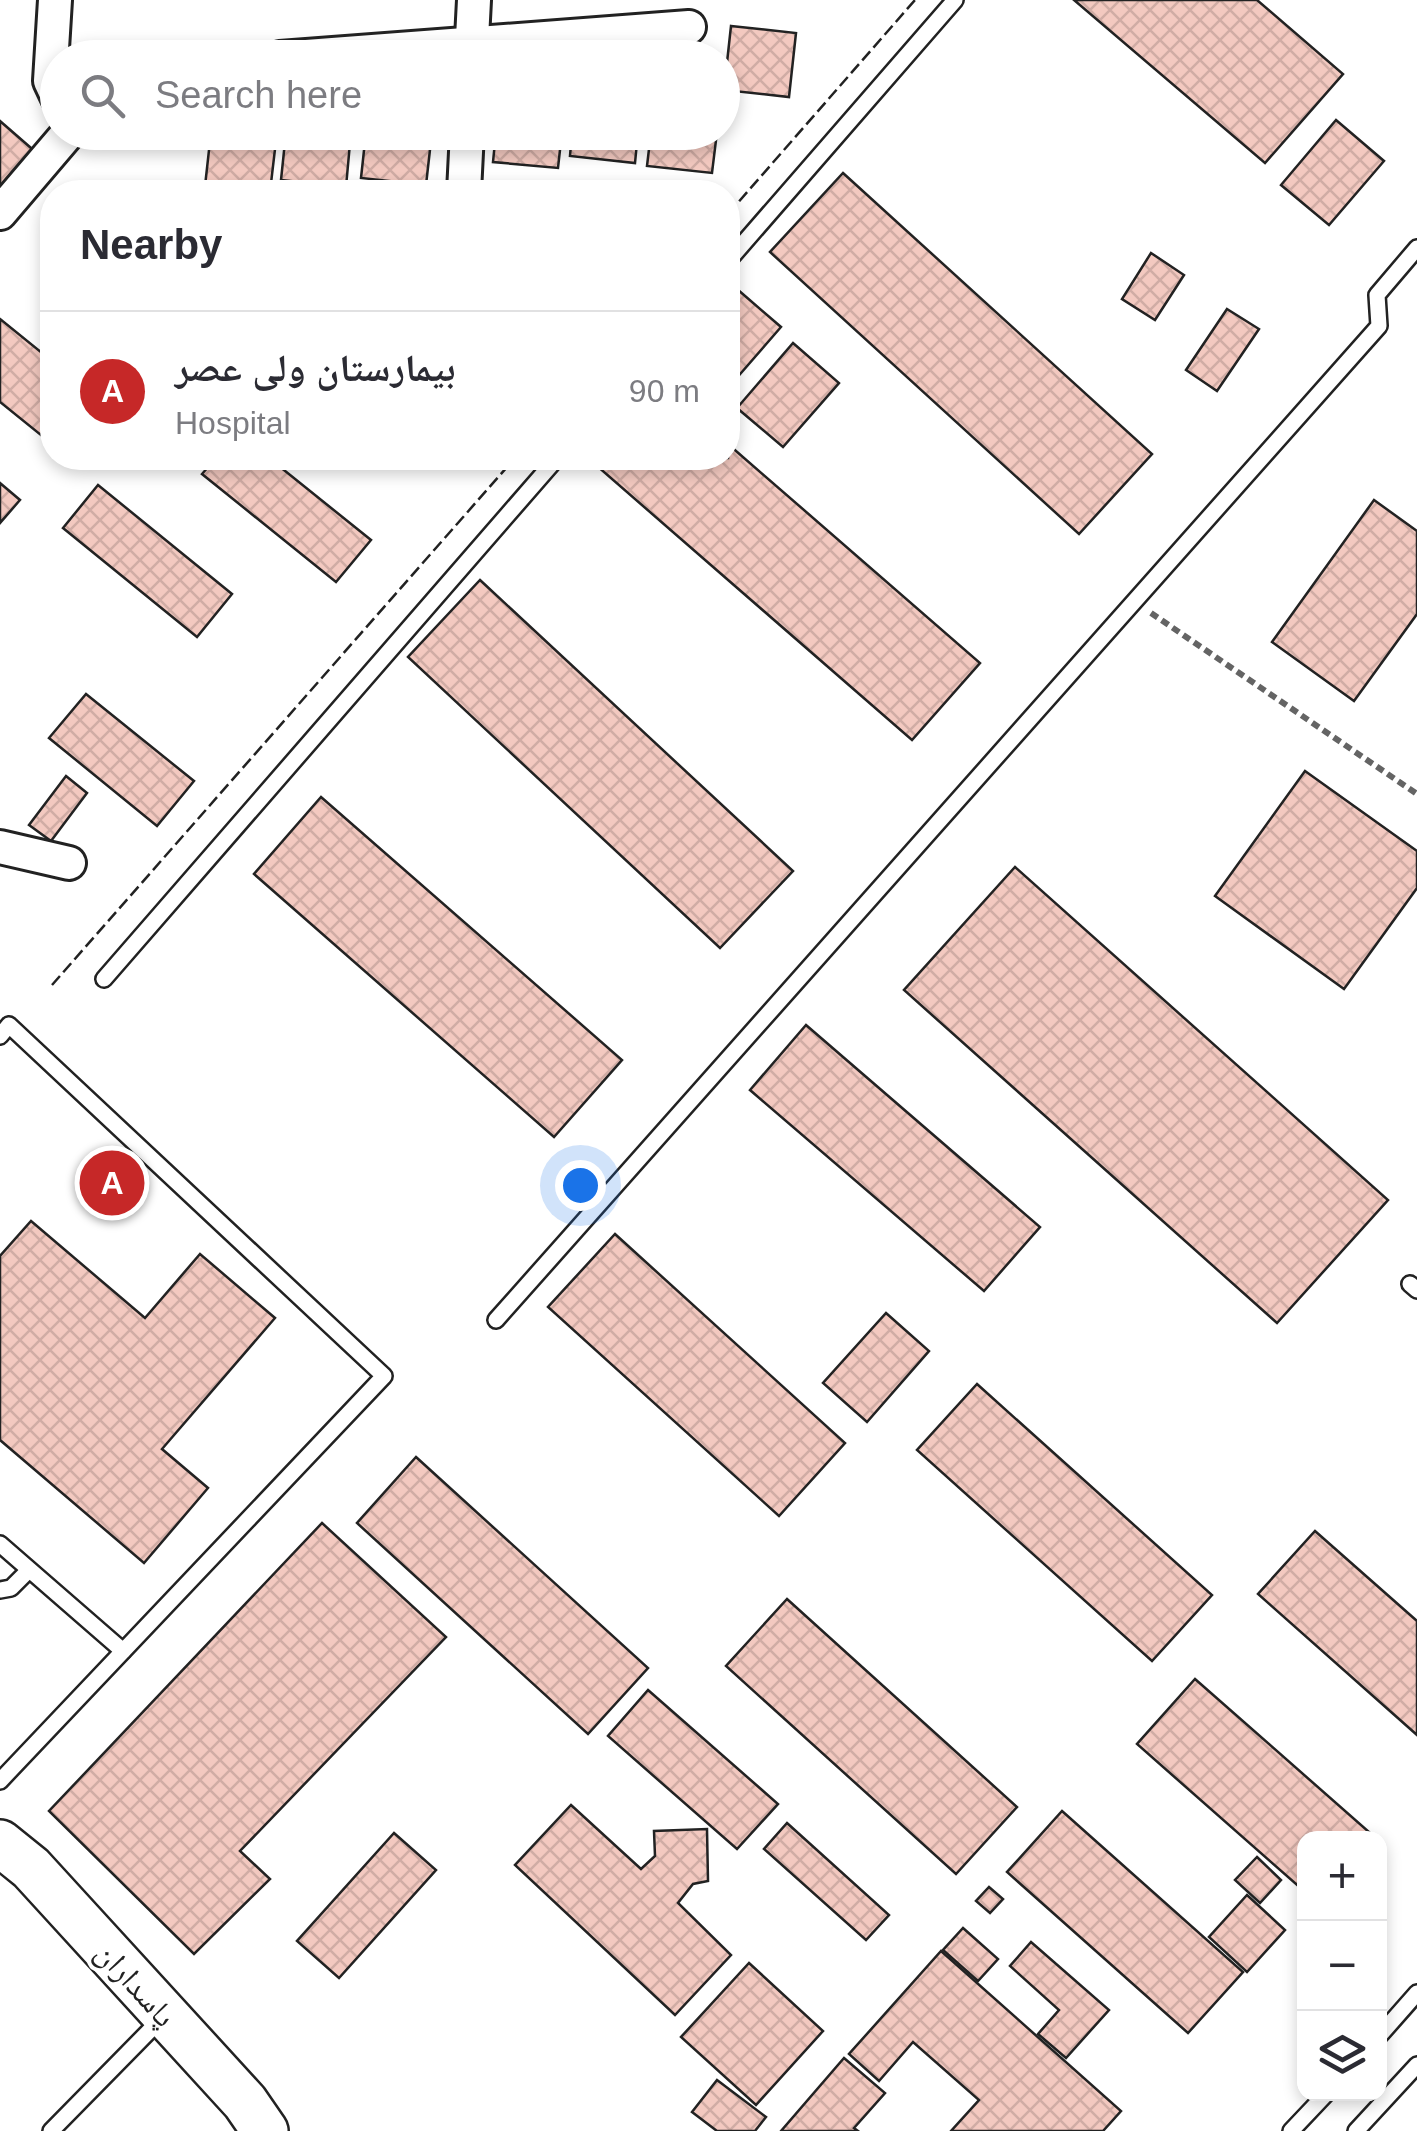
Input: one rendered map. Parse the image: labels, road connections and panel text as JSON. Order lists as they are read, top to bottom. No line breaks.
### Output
{"streets":{"main road":["پاسداران"]},"page":{"search":"Search here","heading":"Nearby","list":[{"mark":"A","name":"بیمارستان ولی عصر","note":"Hospital","value":"90 m"}],"pins":"A","map_buttons":["+","−"]}}
